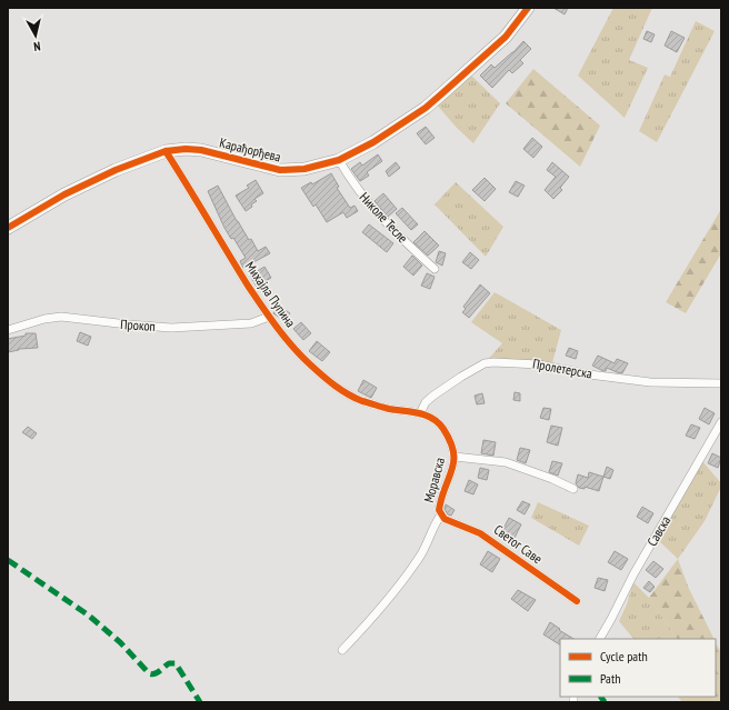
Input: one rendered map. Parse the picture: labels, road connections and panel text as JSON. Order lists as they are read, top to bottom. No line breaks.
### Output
{"streets":{"street":["Карађорђева","Николе Тесле","Михајла Пупина","Прокоп","Пролетерска","Моравска","Савска","Светог Саве"]},"crossings":[["Карађорђева","Николе Тесле"],["Карађорђева","Михајла Пупина"],["Михајла Пупина","Прокоп"],["Михајла Пупина","Пролетерска"],["Михајла Пупина","Моравска"],["Пролетерска","Моравска"],["Моравска","Светог Саве"]],"legend":["Cycle path","Path"],"north":"bottom"}
